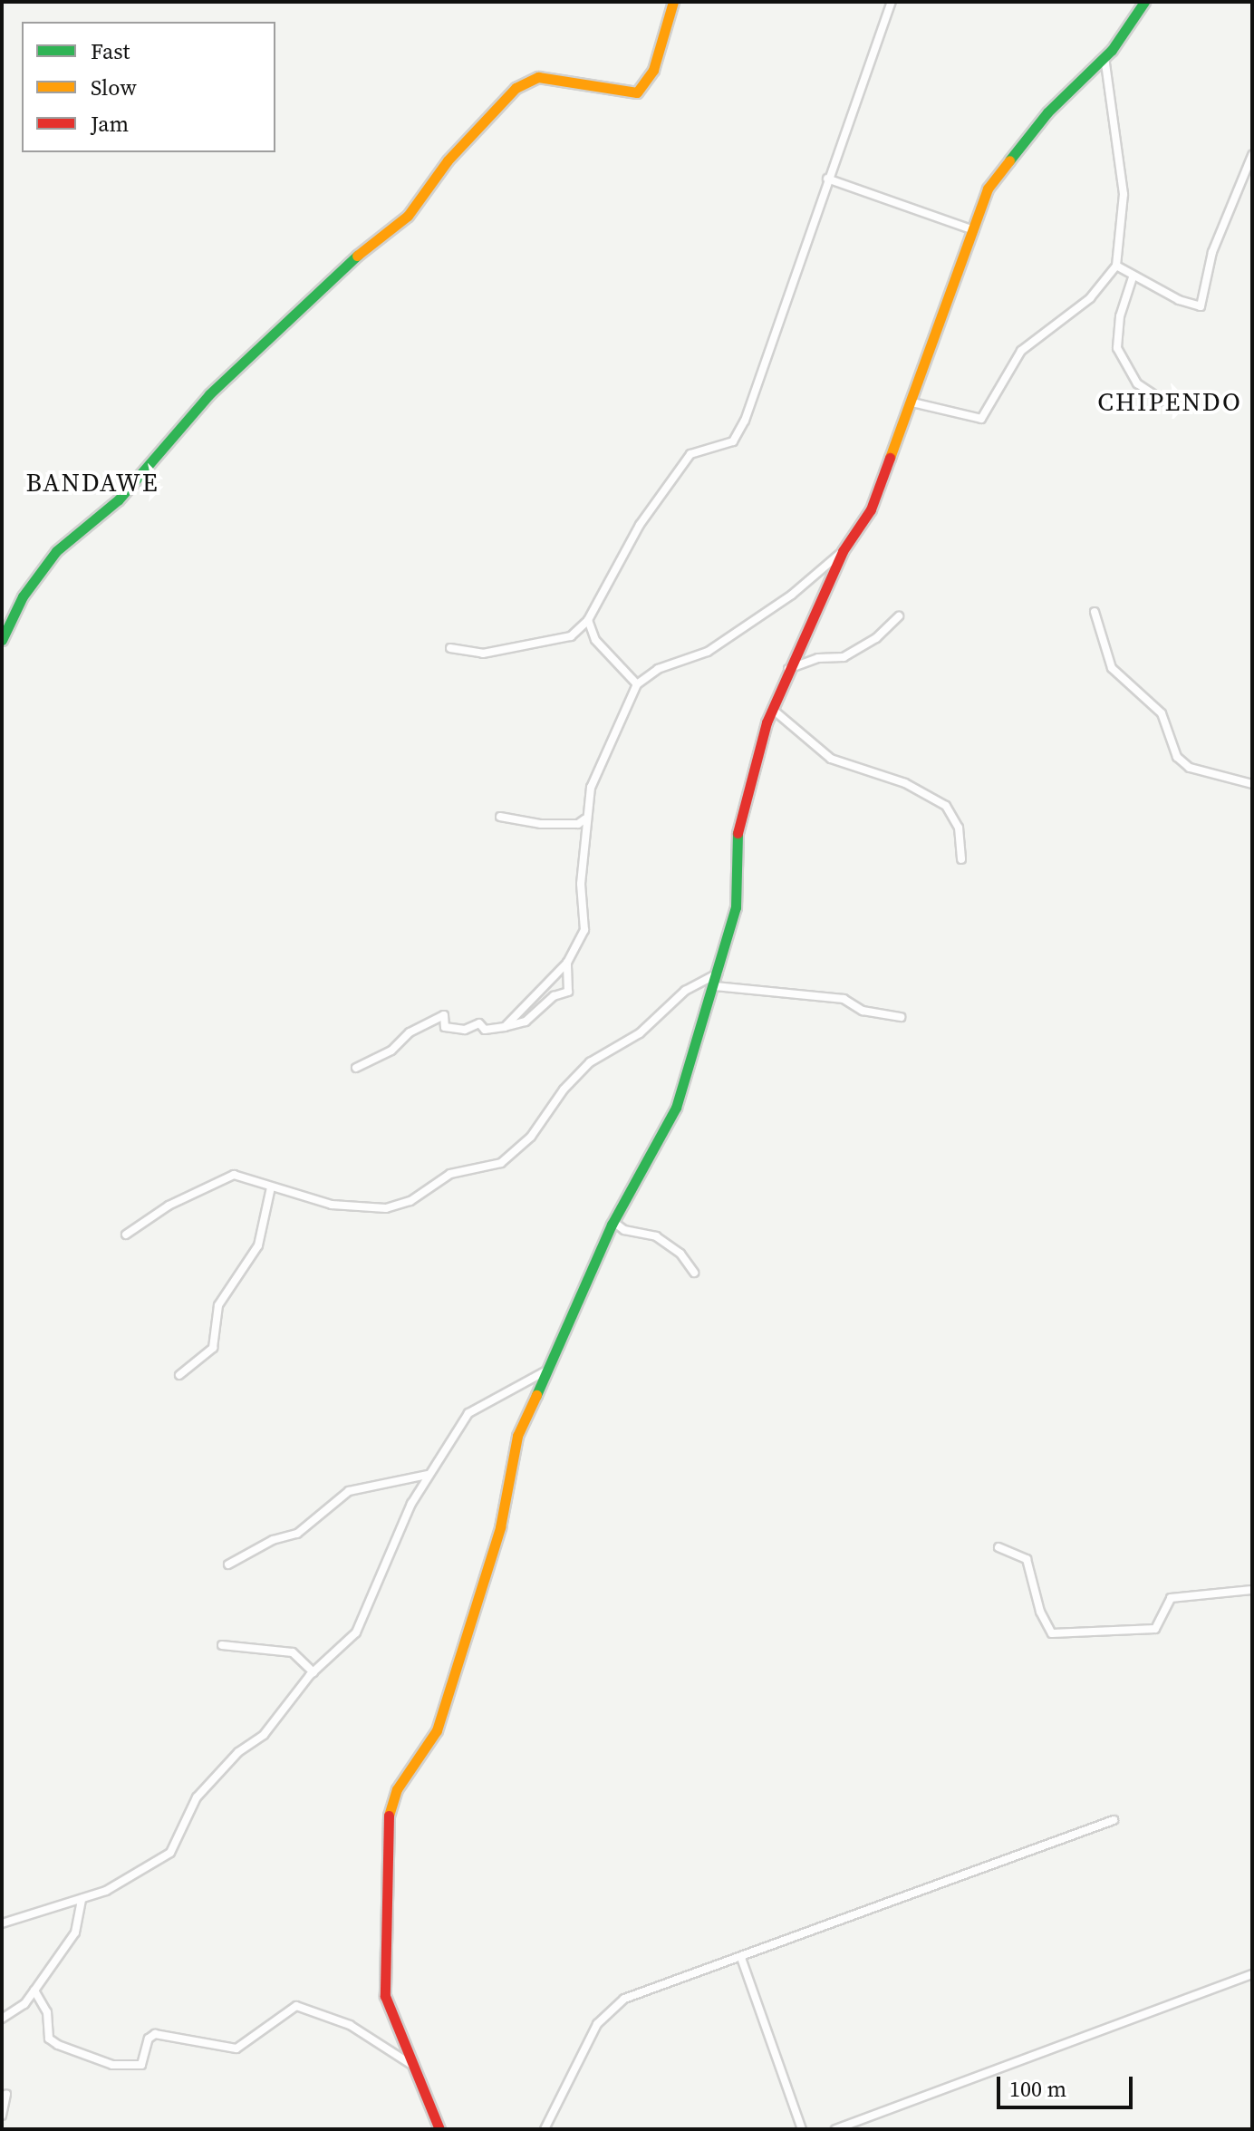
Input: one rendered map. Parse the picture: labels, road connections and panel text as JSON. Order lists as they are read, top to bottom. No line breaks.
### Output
{"districts":["CHIPENDO","BANDAWE"],"legend":["Fast","Slow","Jam"],"scale_bar":"100 m"}
